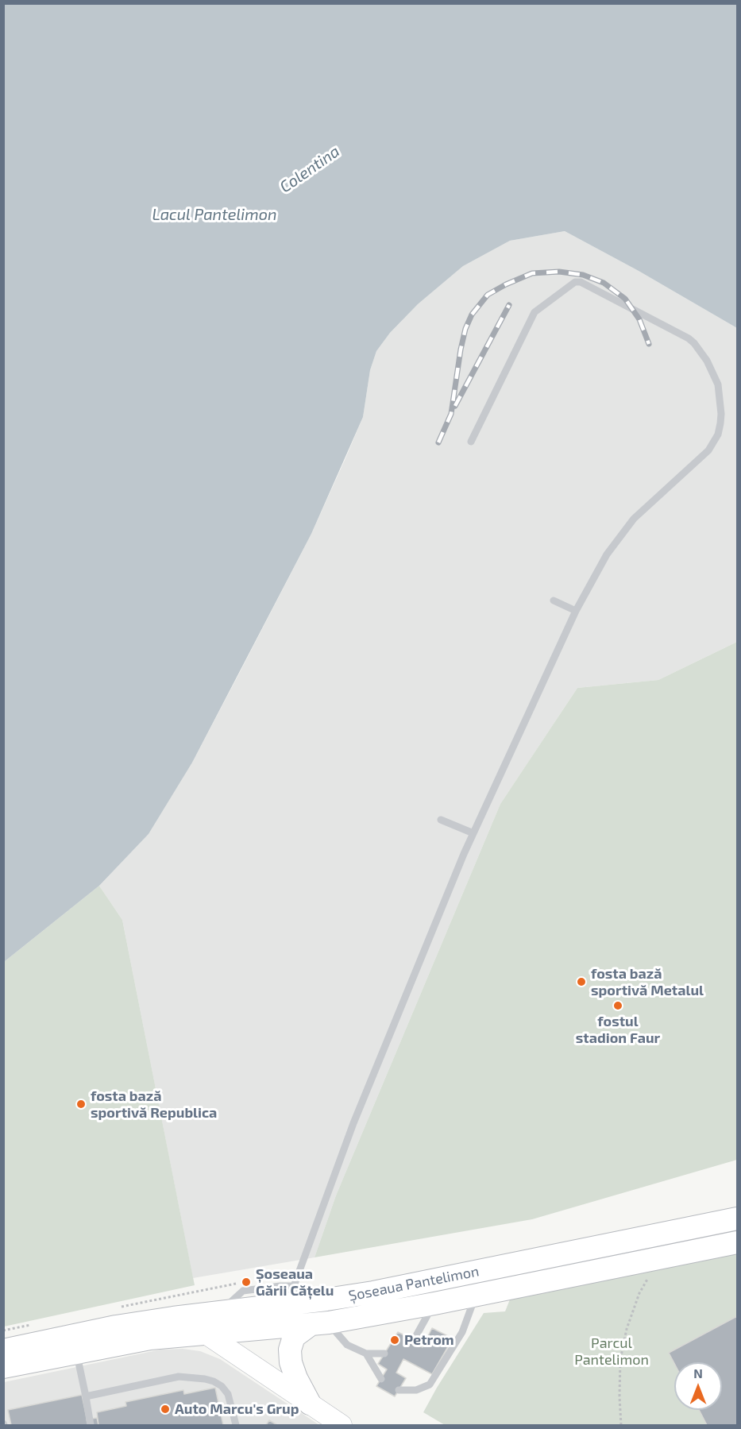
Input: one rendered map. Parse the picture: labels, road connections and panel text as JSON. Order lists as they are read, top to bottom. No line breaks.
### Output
{"streets":{"main road":["Șoseaua Pantelimon"]},"water":["Colentina","Lacul Pantelimon"],"parks":["Parcul Pantelimon"],"places":["fosta bază sportivă Metalul","fostul stadion Faur","fosta bază sportivă Republica","Șoseaua Gării Cățelu","Petrom","Auto Marcu's Grup"],"north":"top"}
